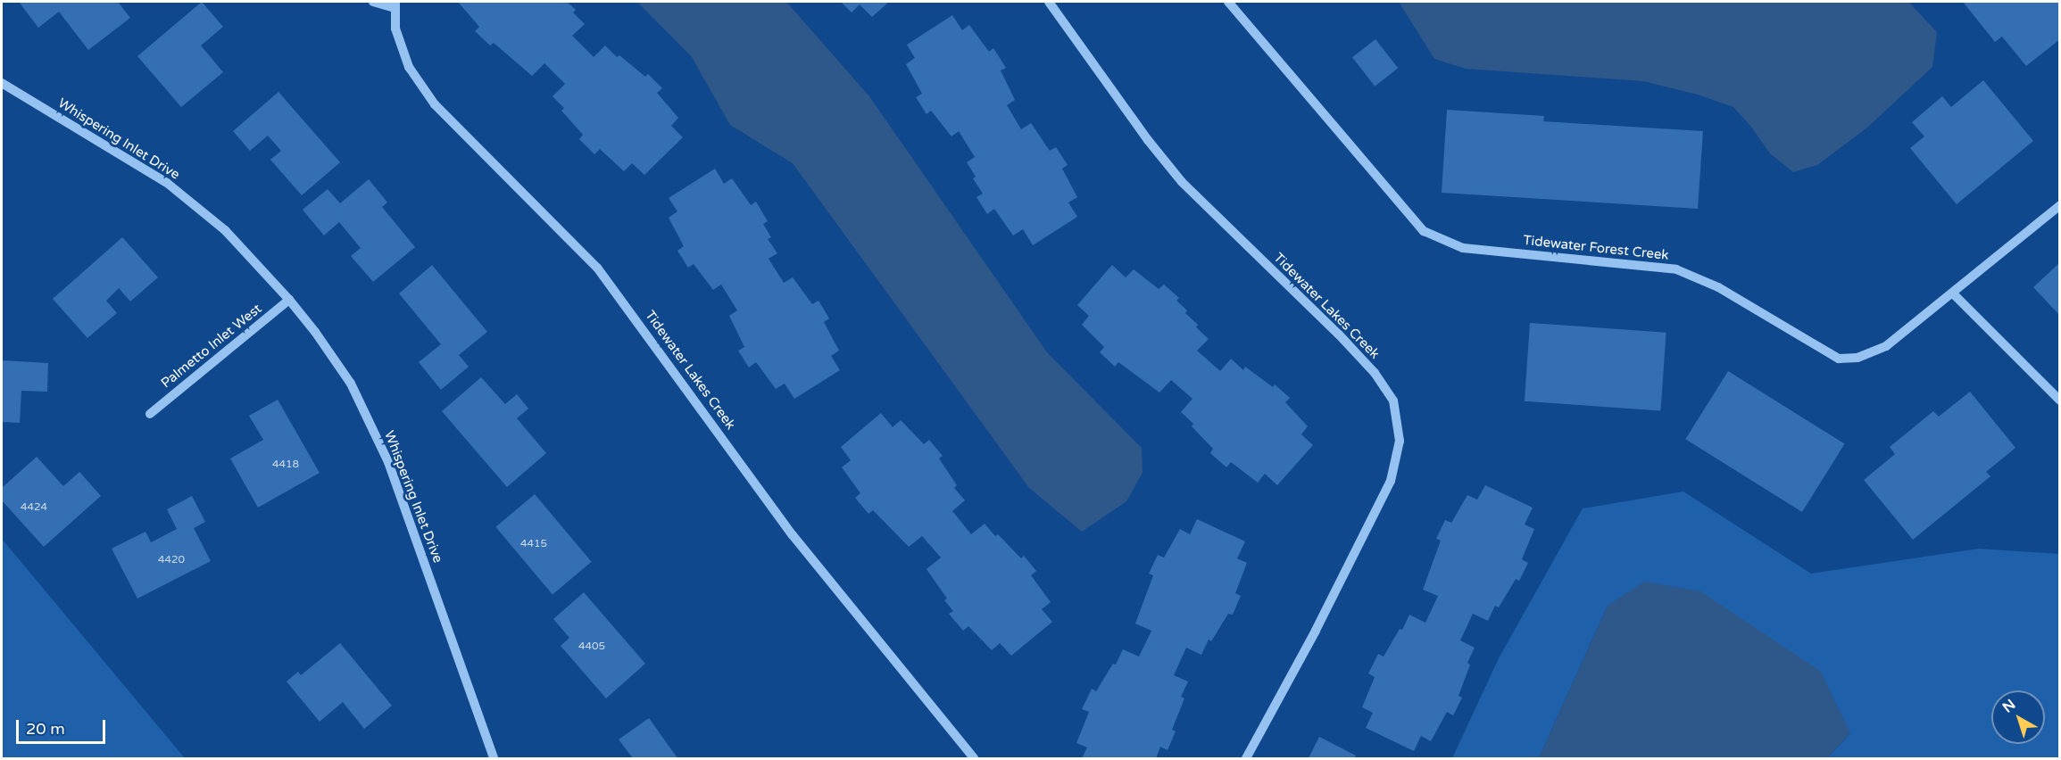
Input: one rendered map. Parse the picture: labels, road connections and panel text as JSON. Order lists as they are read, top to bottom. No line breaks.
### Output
{"streets":{"street":["Whispering Inlet Drive","Tidewater Forest Creek","Tidewater Lakes Creek","Palmetto Inlet West"]},"crossings":[["Whispering Inlet Drive","Palmetto Inlet West"]],"house_numbers":["4418","4424","4415","4420","4405"],"scale_bar":"20 m","north":"top left"}
